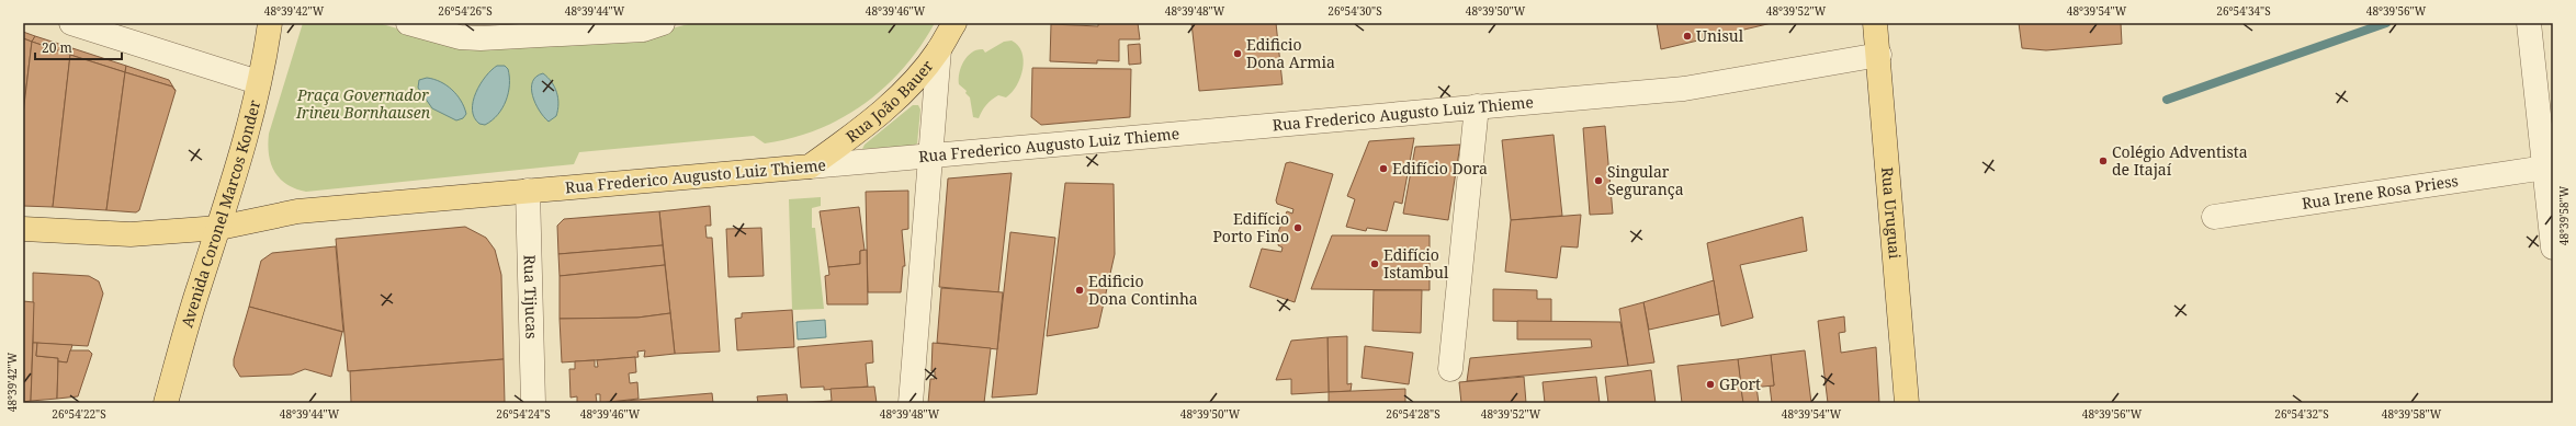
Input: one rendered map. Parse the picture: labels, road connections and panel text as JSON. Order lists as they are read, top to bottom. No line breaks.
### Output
{"streets":{"main road":["Rua João Bauer","Rua Frederico Augusto Luiz Thieme","Rua Uruguai","Avenida Coronel Marcos Konder"],"street":["Rua Irene Rosa Priess","Rua Tijucas"]},"crossings":[["Rua João Bauer","Rua Frederico Augusto Luiz Thieme"],["Rua Frederico Augusto Luiz Thieme","Rua Uruguai"],["Rua Frederico Augusto Luiz Thieme","Avenida Coronel Marcos Konder"],["Rua Frederico Augusto Luiz Thieme","Rua Tijucas"]],"parks":["Praça Governador Irineu Bornhausen"],"places":["Unisul","Edificio Dona Armia","Colégio Adventista de Itajaí","Edifício Dora","Singular Segurança","Edifício Porto Fino","Edifício Istambul","Edificio Dona Continha","GPort"],"scale_bar":"20 m","coordinates":["48°39'42\"W","26°54'26\"S","48°39'44\"W","48°39'46\"W","48°39'48\"W","26°54'30\"S","48°39'50\"W","48°39'52\"W","48°39'54\"W","26°54'34\"S","48°39'56\"W","48°39'58\"W","26°54'22\"S","26°54'24\"S","26°54'28\"S","26°54'32\"S"]}
